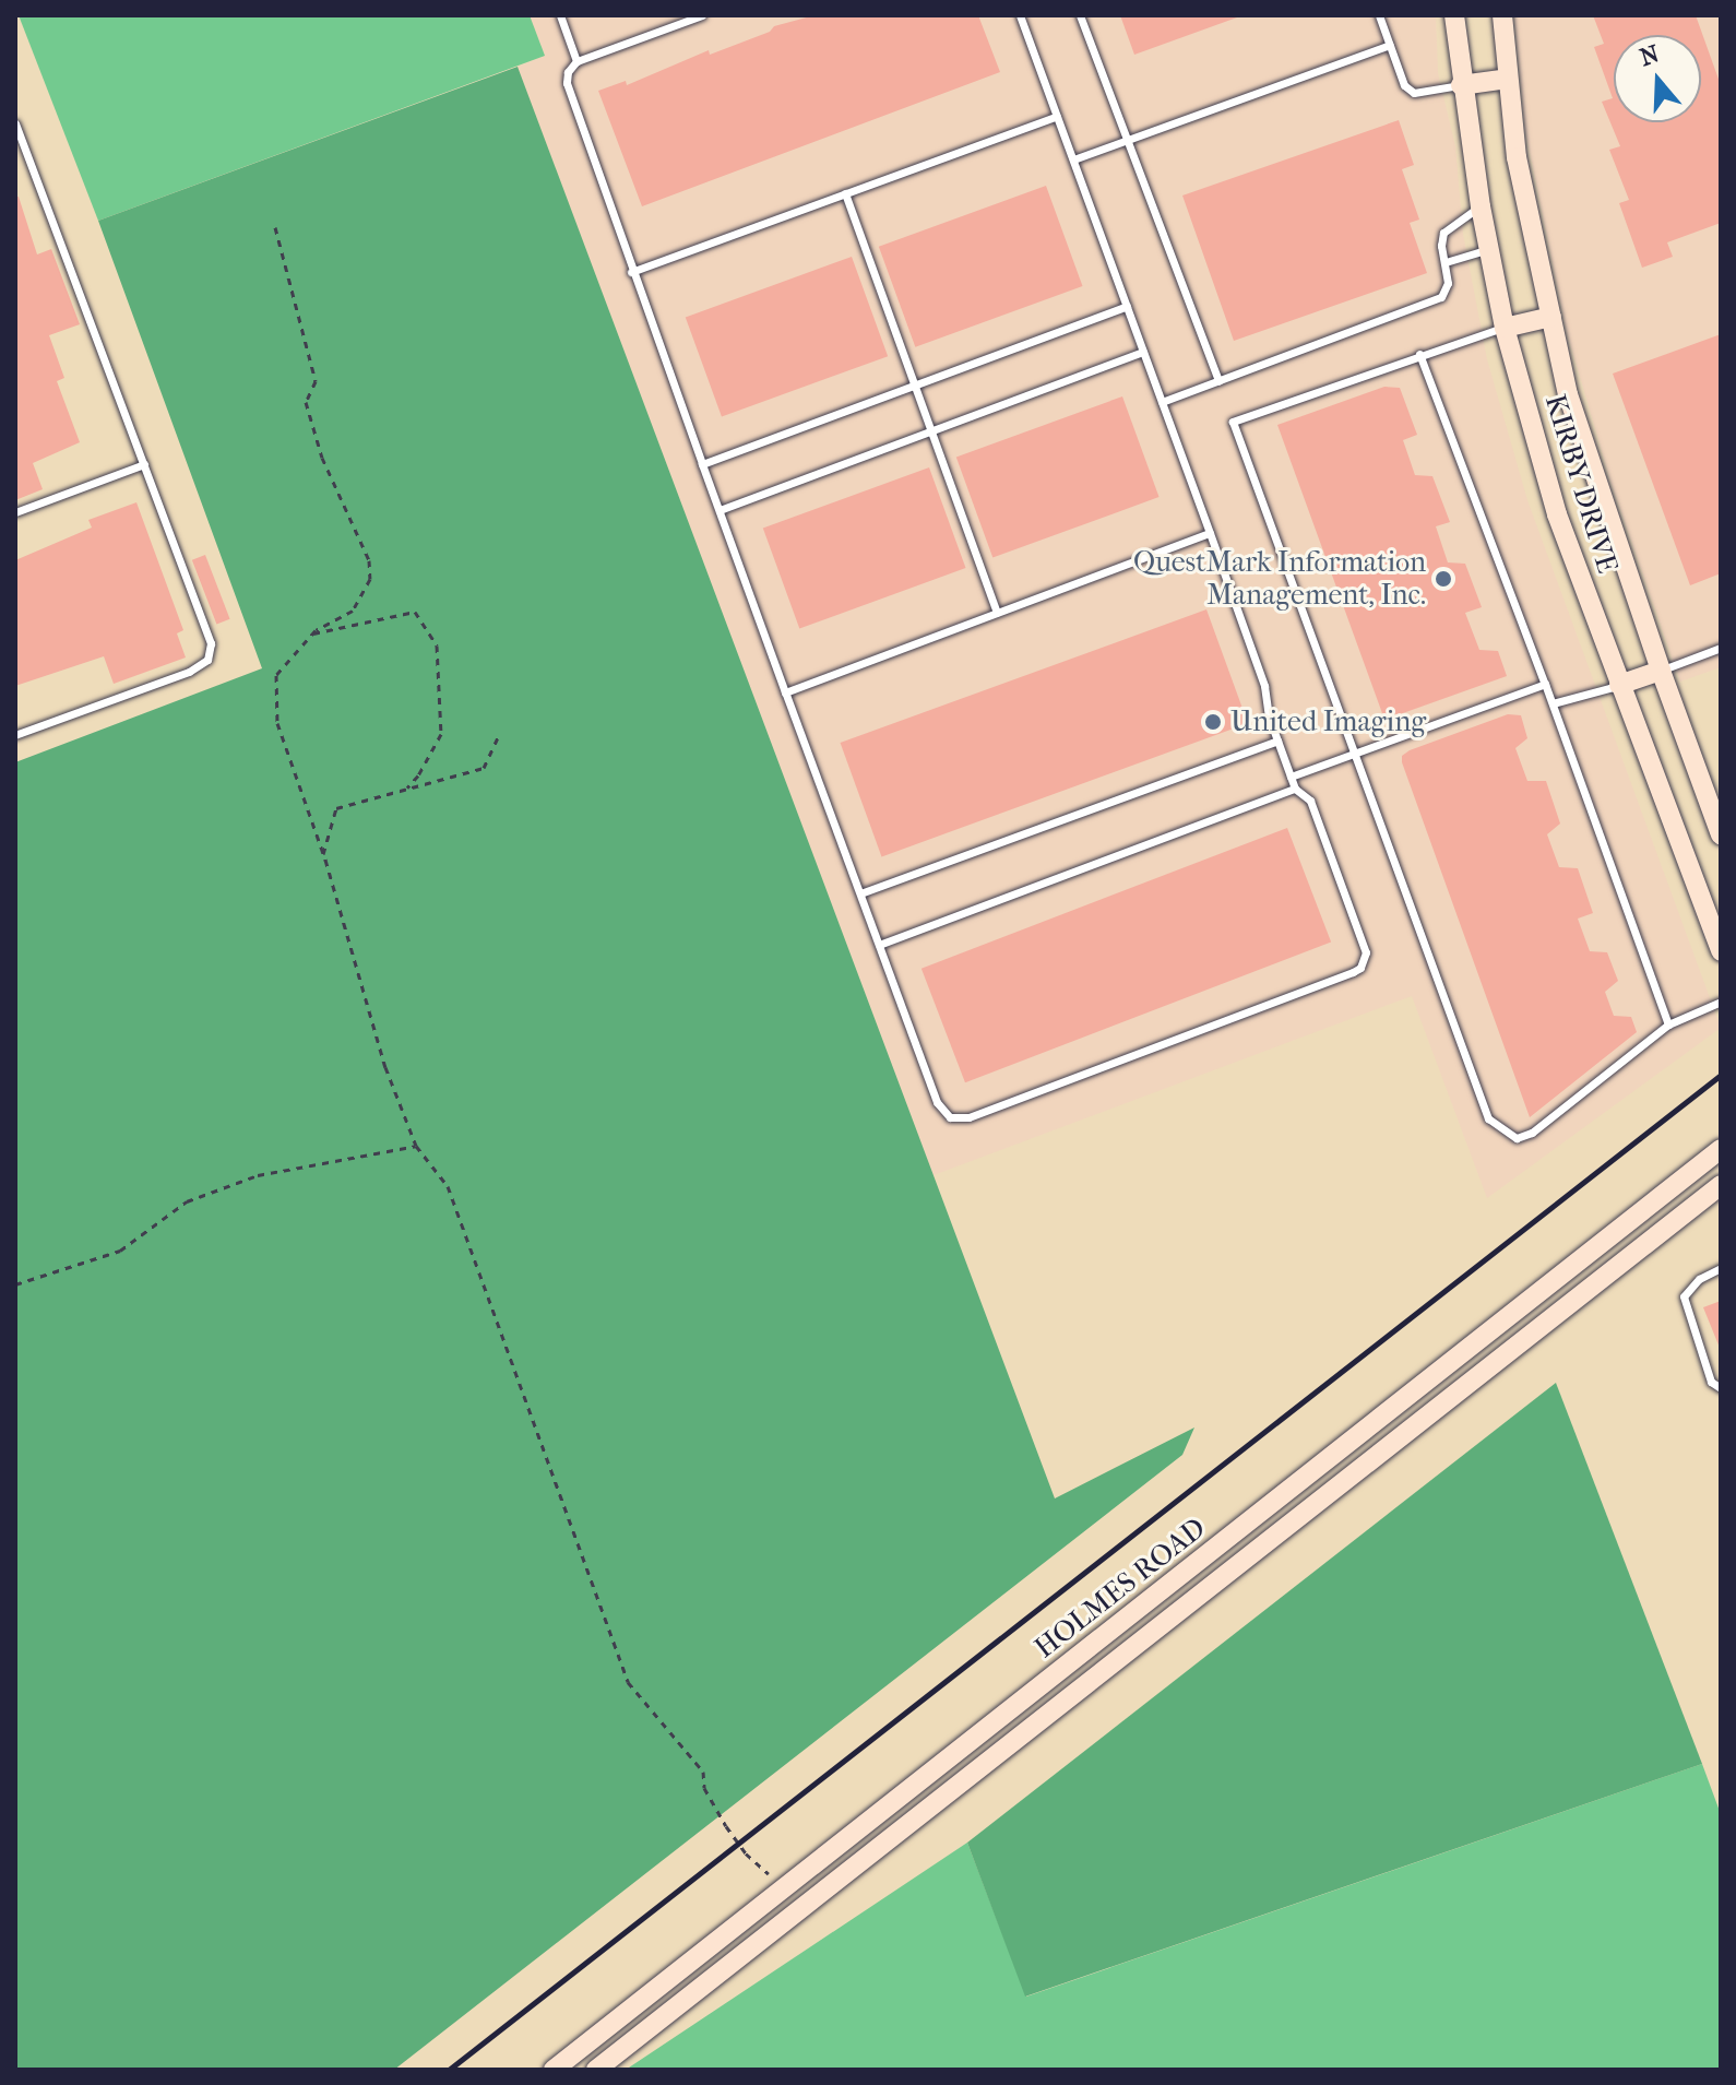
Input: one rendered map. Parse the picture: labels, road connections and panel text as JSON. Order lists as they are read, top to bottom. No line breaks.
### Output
{"streets":{"main road":["KIRBY DRIVE","HOLMES ROAD"]},"places":["QuestMark Information Management, Inc.","United Imaging"],"north":"top"}
